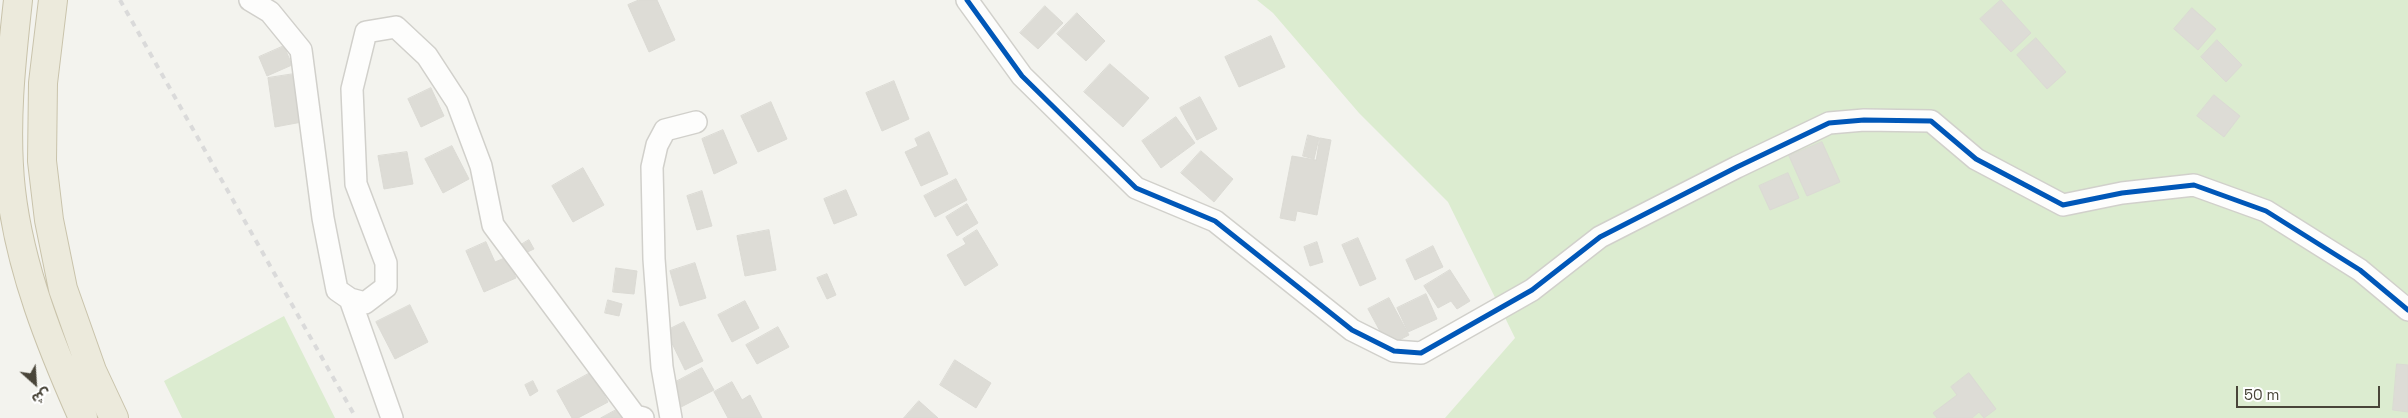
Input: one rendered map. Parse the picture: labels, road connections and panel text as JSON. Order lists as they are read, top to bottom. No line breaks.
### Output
{"scale_bar":"50 m","north":"bottom right"}
